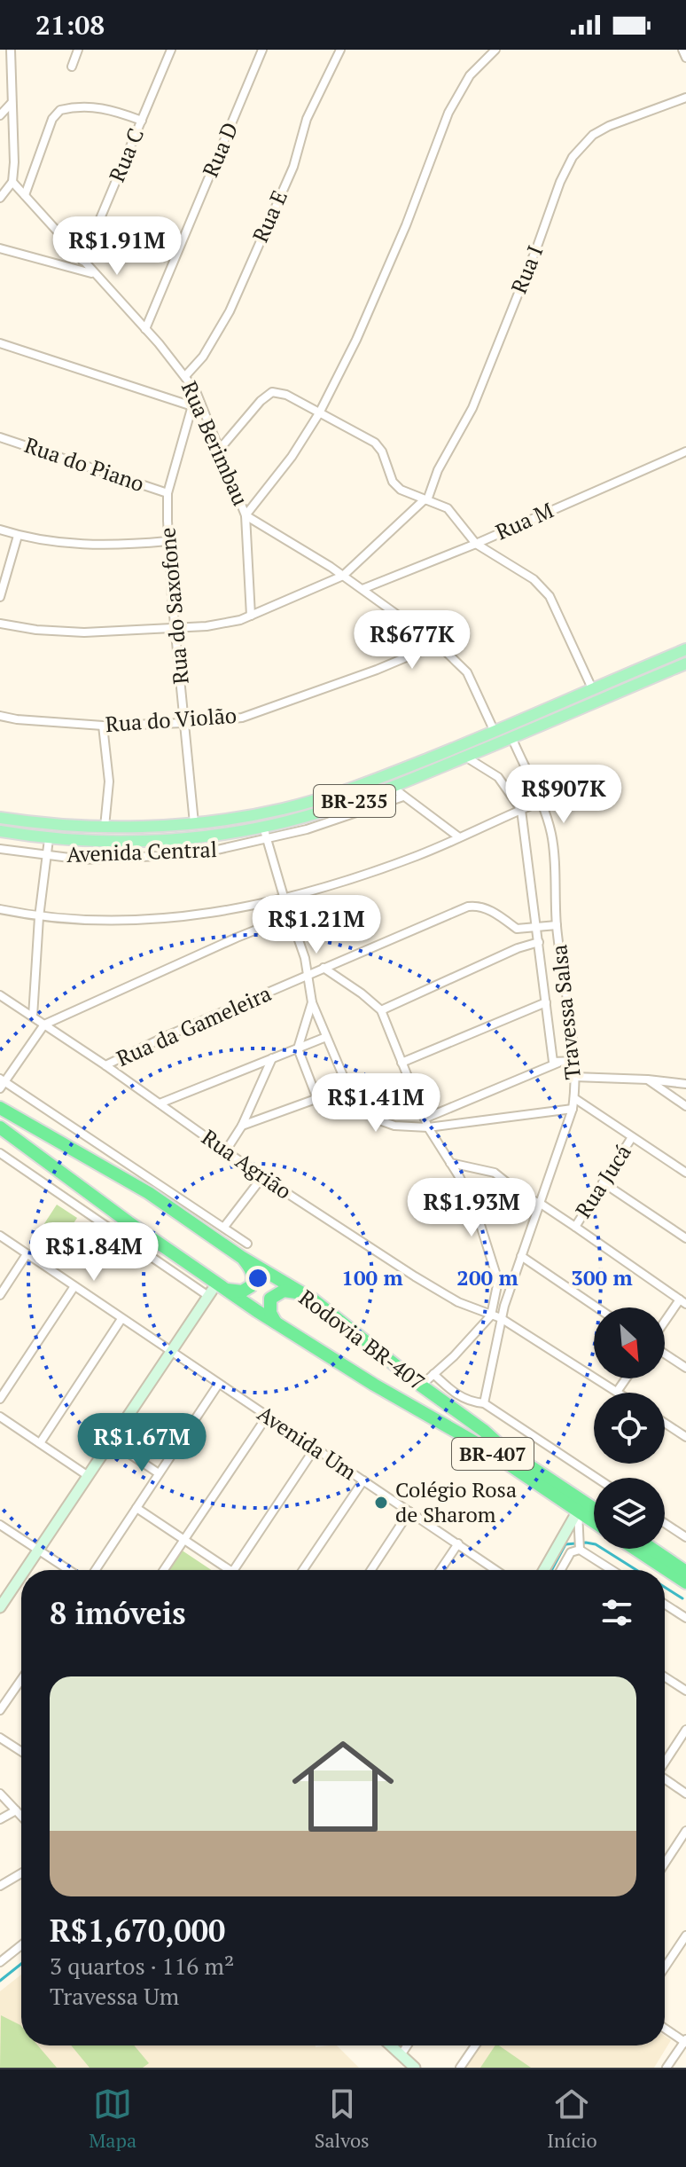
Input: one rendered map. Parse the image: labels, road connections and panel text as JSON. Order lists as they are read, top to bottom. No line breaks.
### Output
{"streets":{"highway":["Rodovia BR-407","BR-407"],"main road":["BR-235"],"street":["Rua D","Rua C","Rua E","Rua I","Rua Berimbau","Rua do Piano","Rua M","Rua do Saxofone","Rua do Violão","Avenida Central","Travessa Salsa","Rua da Gameleira","Rua Agrião","Rua Jucá","Avenida Um"]},"crossings":[["Rua D","Rua Berimbau"],["Rua C","Rua Berimbau"],["Rua E","Rua Berimbau"],["Rua Berimbau","Rua M"],["Rua Berimbau","Rua do Saxofone"],["Rua Berimbau","Rua do Violão"],["Rua Berimbau","BR-235"],["Rua do Piano","Rua do Saxofone"],["Rua do Saxofone","Rua do Violão"],["Rua do Saxofone","BR-235"],["BR-235","Avenida Central"],["BR-235","Travessa Salsa"],["Travessa Salsa","Rua da Gameleira"],["Travessa Salsa","Rua Agrião"],["Rua da Gameleira","Rua Agrião"]],"places":["Colégio Rosa de Sharom"],"north":"bottom right","page":{"status":"21:08","price":["R$1.91M","R$677K","R$907K","R$1.21M","R$1.41M","R$1.93M","R$1.84M","R$1.67M"],"heading":"8 imóveis","list":[{"name":"R$1,670,000","note":"3 quartos · 116 m² · Travessa Um"}],"tabs":["Mapa","Salvos","Início"]},"rings":["100 m","200 m","300 m"]}
